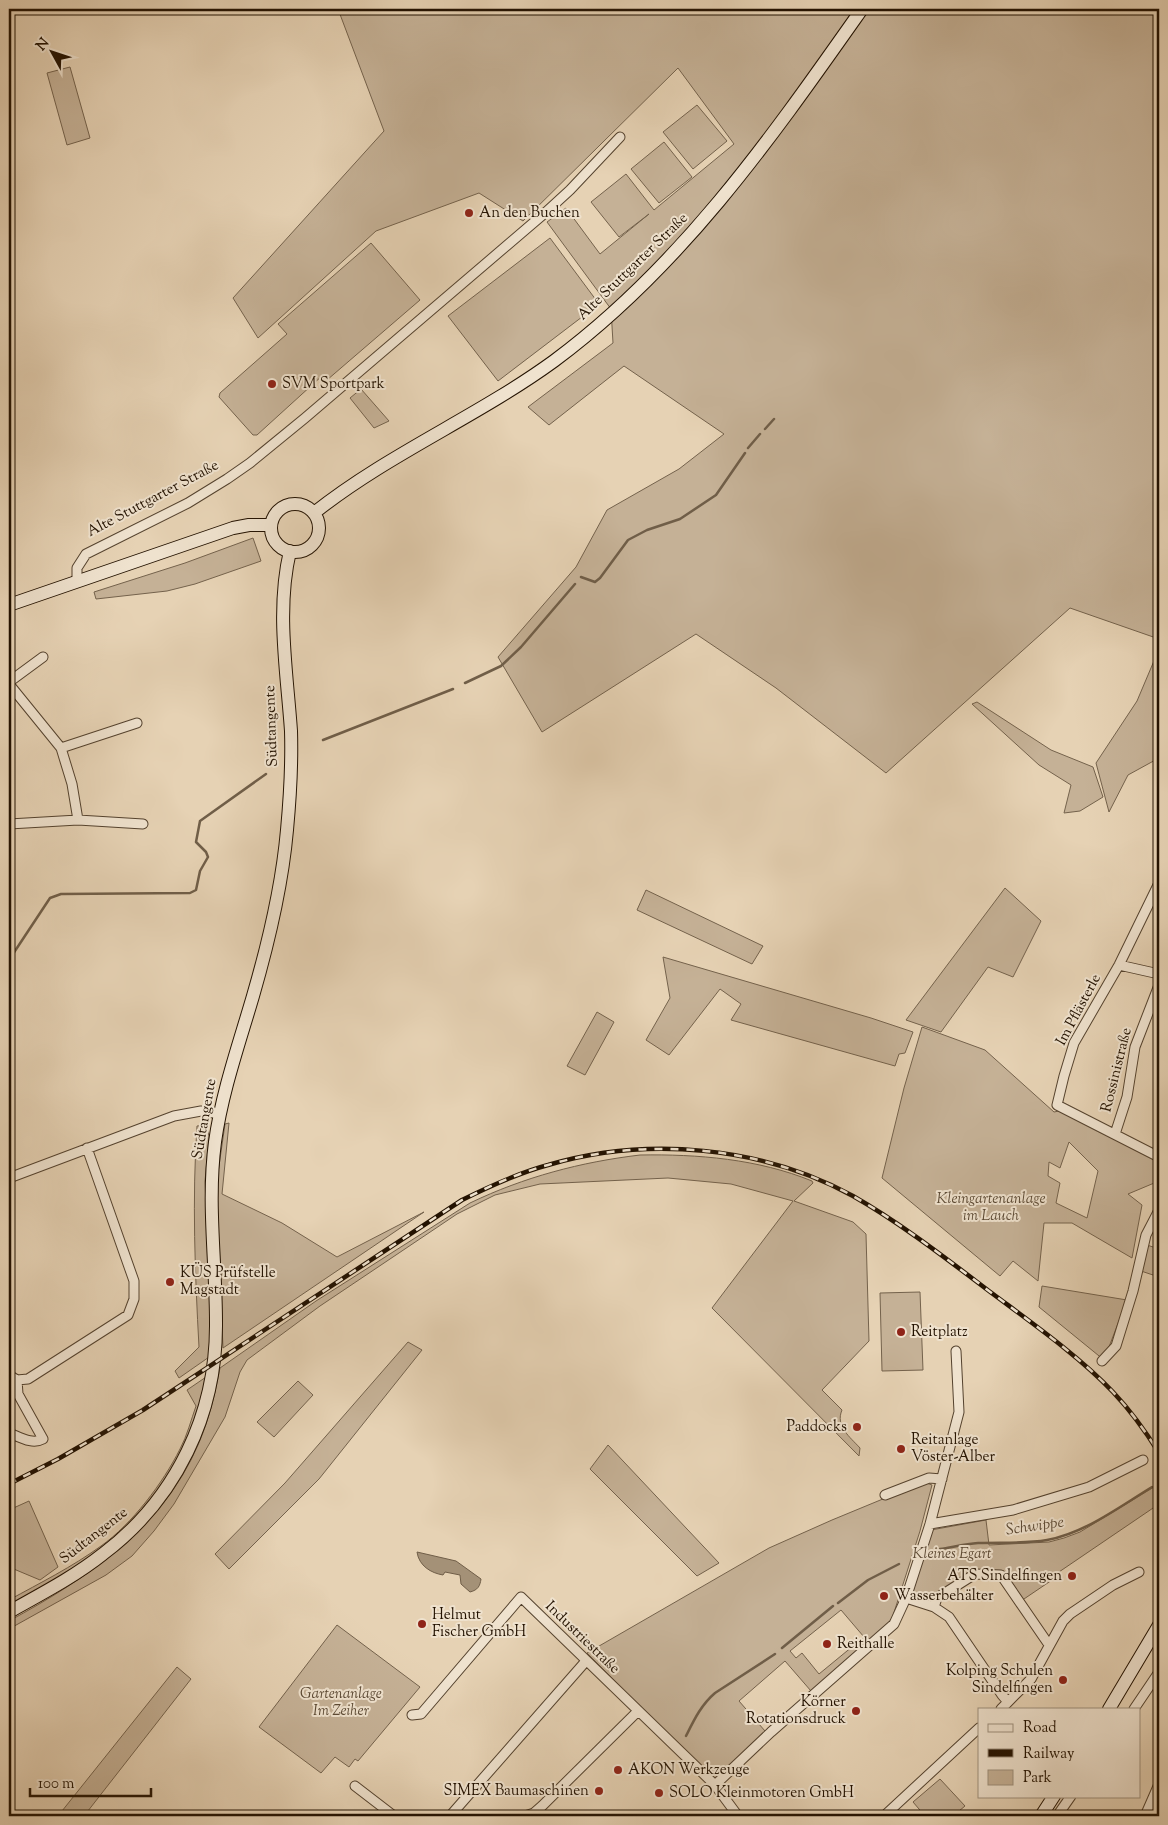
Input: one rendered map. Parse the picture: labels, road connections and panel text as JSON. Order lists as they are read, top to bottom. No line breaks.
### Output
{"streets":{"main road":["Alte Stuttgarter Straße","Südtangente"],"street":["Im Pflästerle","Rossinistraße","Industriestraße"]},"crossings":[["Alte Stuttgarter Straße","Südtangente"],["Im Pflästerle","Rossinistraße"]],"water":["Schwippe"],"parks":["Kleingartenanlage im Lauch","Kleines Egart","Gartenanlage Im Zeiher"],"places":["An den Buchen","SVM Sportpark","KÜS Prüfstelle Magstadt","Reitplatz","Paddocks","Reitanlage Vöster-Alber","ATS Sindelfingen","Wasserbehälter","Helmut Fischer GmbH","Reithalle","Kolping Schulen Sindelfingen","Körner Rotationsdruck","AKON Werkzeuge","SIMEX Baumaschinen","SOLO Kleinmotoren GmbH"],"legend":["Road","Railway","Park"],"scale_bar":"100 m","north":"top left"}
